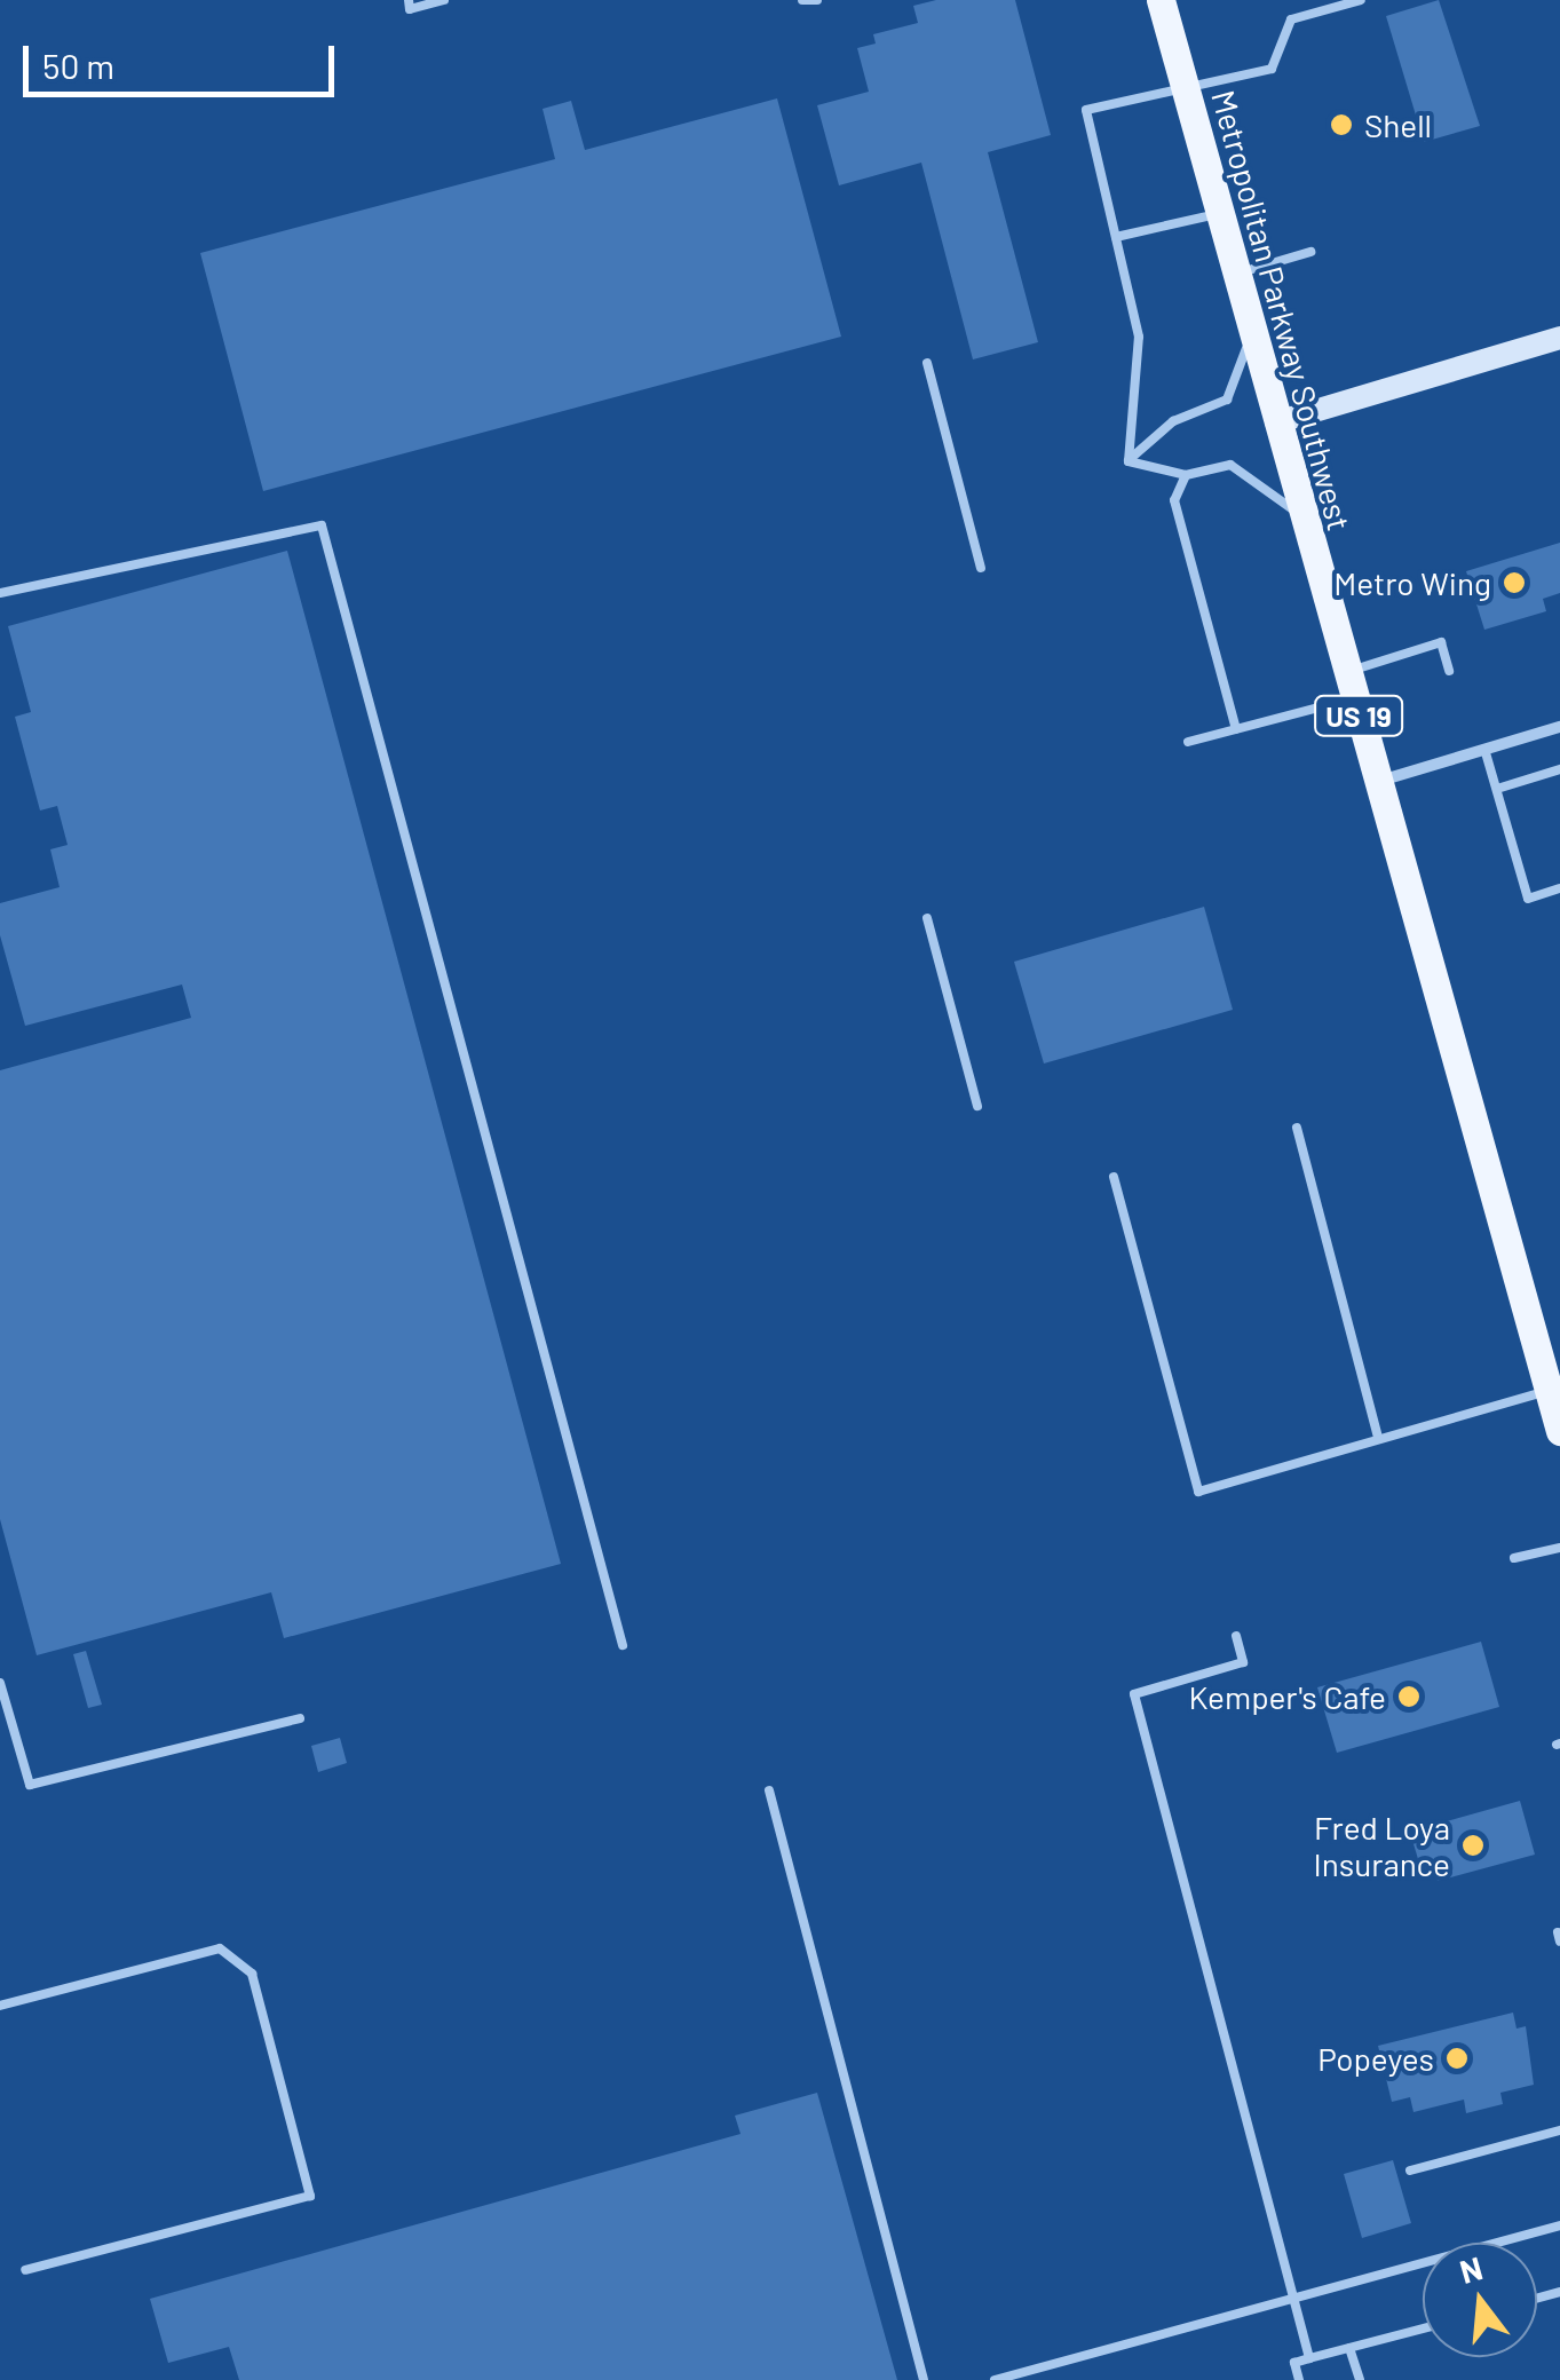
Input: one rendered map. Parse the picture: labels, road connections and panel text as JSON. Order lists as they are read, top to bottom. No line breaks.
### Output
{"streets":{"main road":["Metropolitan Parkway Southwest","US 19"]},"places":["Shell","Metro Wing","Kemper's Cafe","Fred Loya Insurance","Popeyes"],"scale_bar":"50 m","north":"top"}
